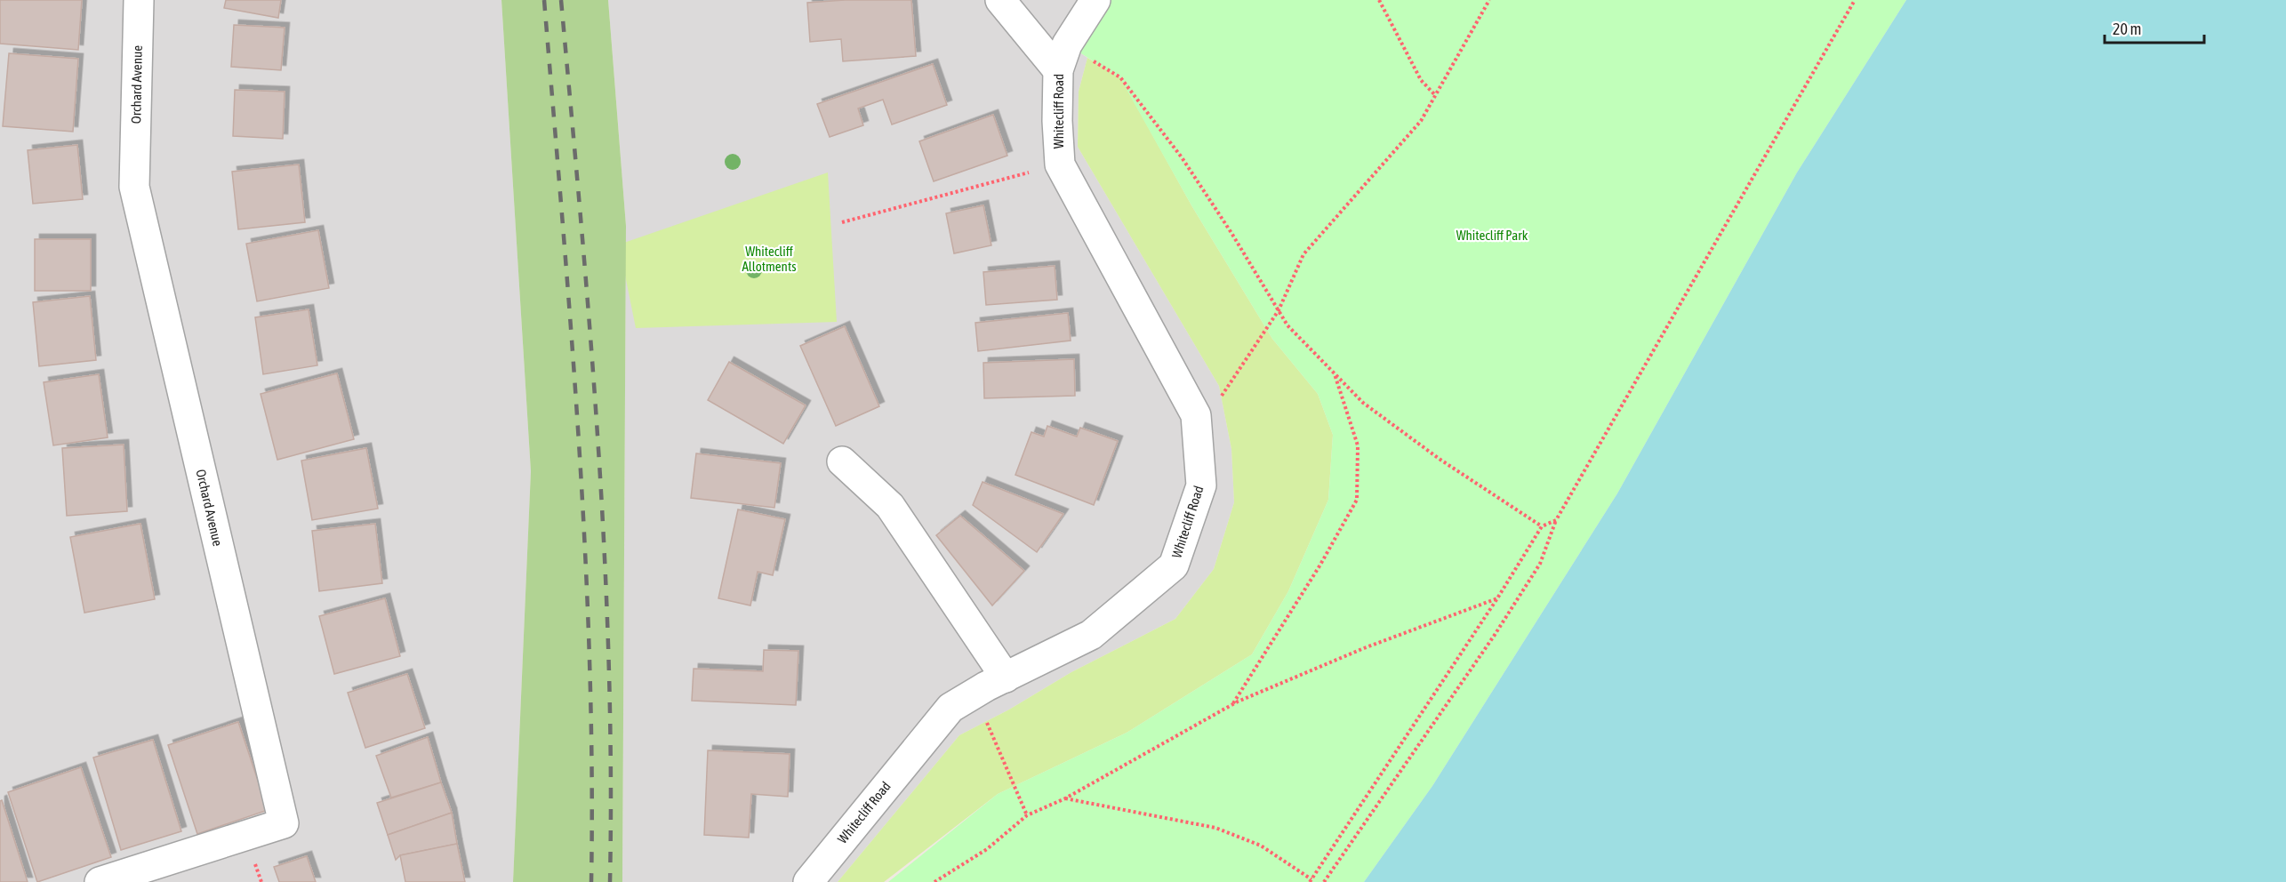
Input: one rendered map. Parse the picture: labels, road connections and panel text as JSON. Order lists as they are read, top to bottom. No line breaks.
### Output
{"streets":{"street":["Orchard Avenue","Whitecliff Road"]},"parks":["Whitecliff Park","Whitecliff Allotments"],"scale_bar":"20 m"}
